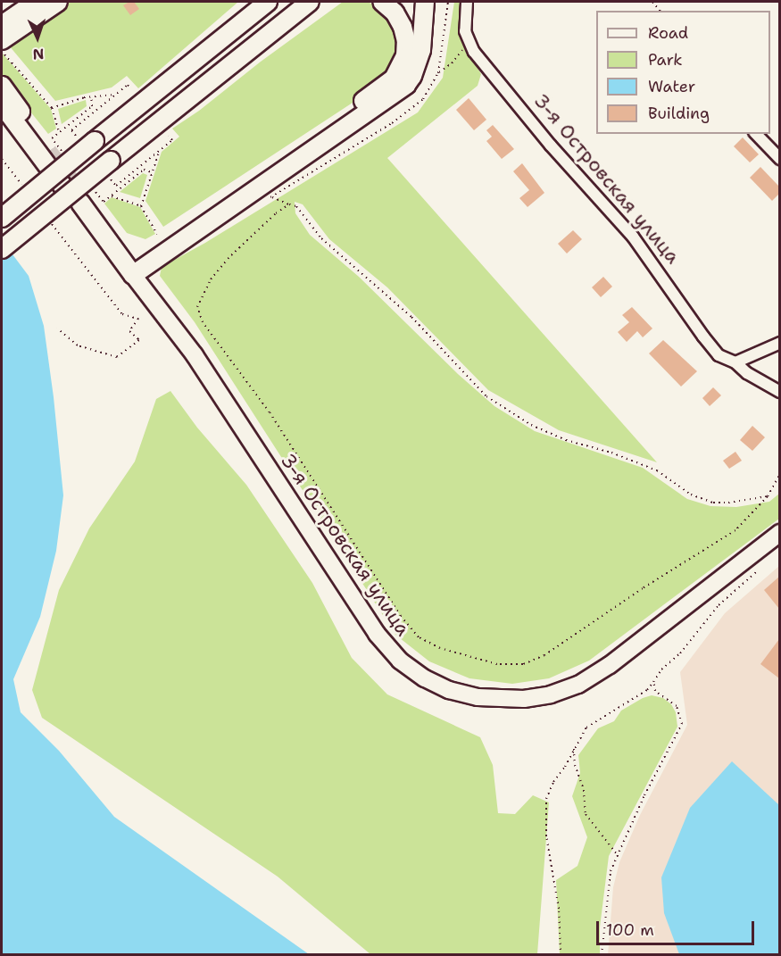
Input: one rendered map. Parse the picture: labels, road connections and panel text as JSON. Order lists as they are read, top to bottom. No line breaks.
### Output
{"streets":{"main road":["3-я Островская улица"]},"legend":["Road","Park","Water","Building"],"scale_bar":"100 m","north":"bottom"}
